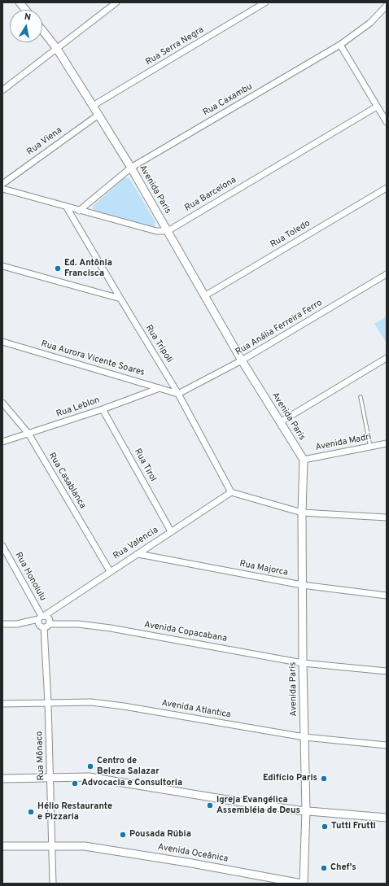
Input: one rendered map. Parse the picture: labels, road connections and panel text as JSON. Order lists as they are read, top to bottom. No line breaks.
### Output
{"streets":{"street":["Rua Serra Negra","Rua Caxambu","Rua Viena","Avenida Paris","Rua Barcelona","Rua Toledo","Rua Anália Ferreira Ferro","Rua Tripoli","Rua Aurora Vicente Soares","Rua Leblon","Avenida Madri","Rua Tirol","Rua Casablanca","Rua Valencia","Rua Majorca","Rua Honolulu","Avenida Copacabana","Avenida Atlantica","Rua Mônaco","Avenida Oceânica"]},"crossings":[["Rua Serra Negra","Avenida Paris"],["Rua Caxambu","Avenida Paris"],["Rua Viena","Avenida Paris"],["Avenida Paris","Rua Barcelona"],["Avenida Paris","Rua Toledo"],["Avenida Paris","Rua Anália Ferreira Ferro"],["Avenida Paris","Avenida Madri"],["Avenida Paris","Rua Majorca"],["Avenida Paris","Avenida Copacabana"],["Avenida Paris","Avenida Atlantica"],["Avenida Paris","Avenida Oceânica"],["Rua Anália Ferreira Ferro","Rua Tripoli"],["Rua Anália Ferreira Ferro","Rua Aurora Vicente Soares"],["Rua Tripoli","Rua Aurora Vicente Soares"],["Rua Tripoli","Rua Valencia"],["Rua Aurora Vicente Soares","Rua Leblon"],["Rua Leblon","Rua Tirol"],["Rua Leblon","Rua Casablanca"],["Rua Tirol","Rua Valencia"],["Rua Casablanca","Rua Valencia"],["Rua Valencia","Rua Majorca"],["Rua Valencia","Rua Honolulu"],["Rua Valencia","Avenida Copacabana"],["Rua Valencia","Rua Mônaco"],["Rua Honolulu","Avenida Copacabana"],["Rua Honolulu","Rua Mônaco"],["Avenida Copacabana","Rua Mônaco"],["Avenida Atlantica","Rua Mônaco"],["Rua Mônaco","Avenida Oceânica"]],"places":["Ed. Antônia Francisca","Centro de Beleza Salazar","Edifício Paris","Advocacia e Consultoria","Igreja Evangélica Assembléia de Deus","Hélio Restaurante e Pizzaria","Tutti Frutti","Pousada Rúbia","Chef's"],"north":"top"}
